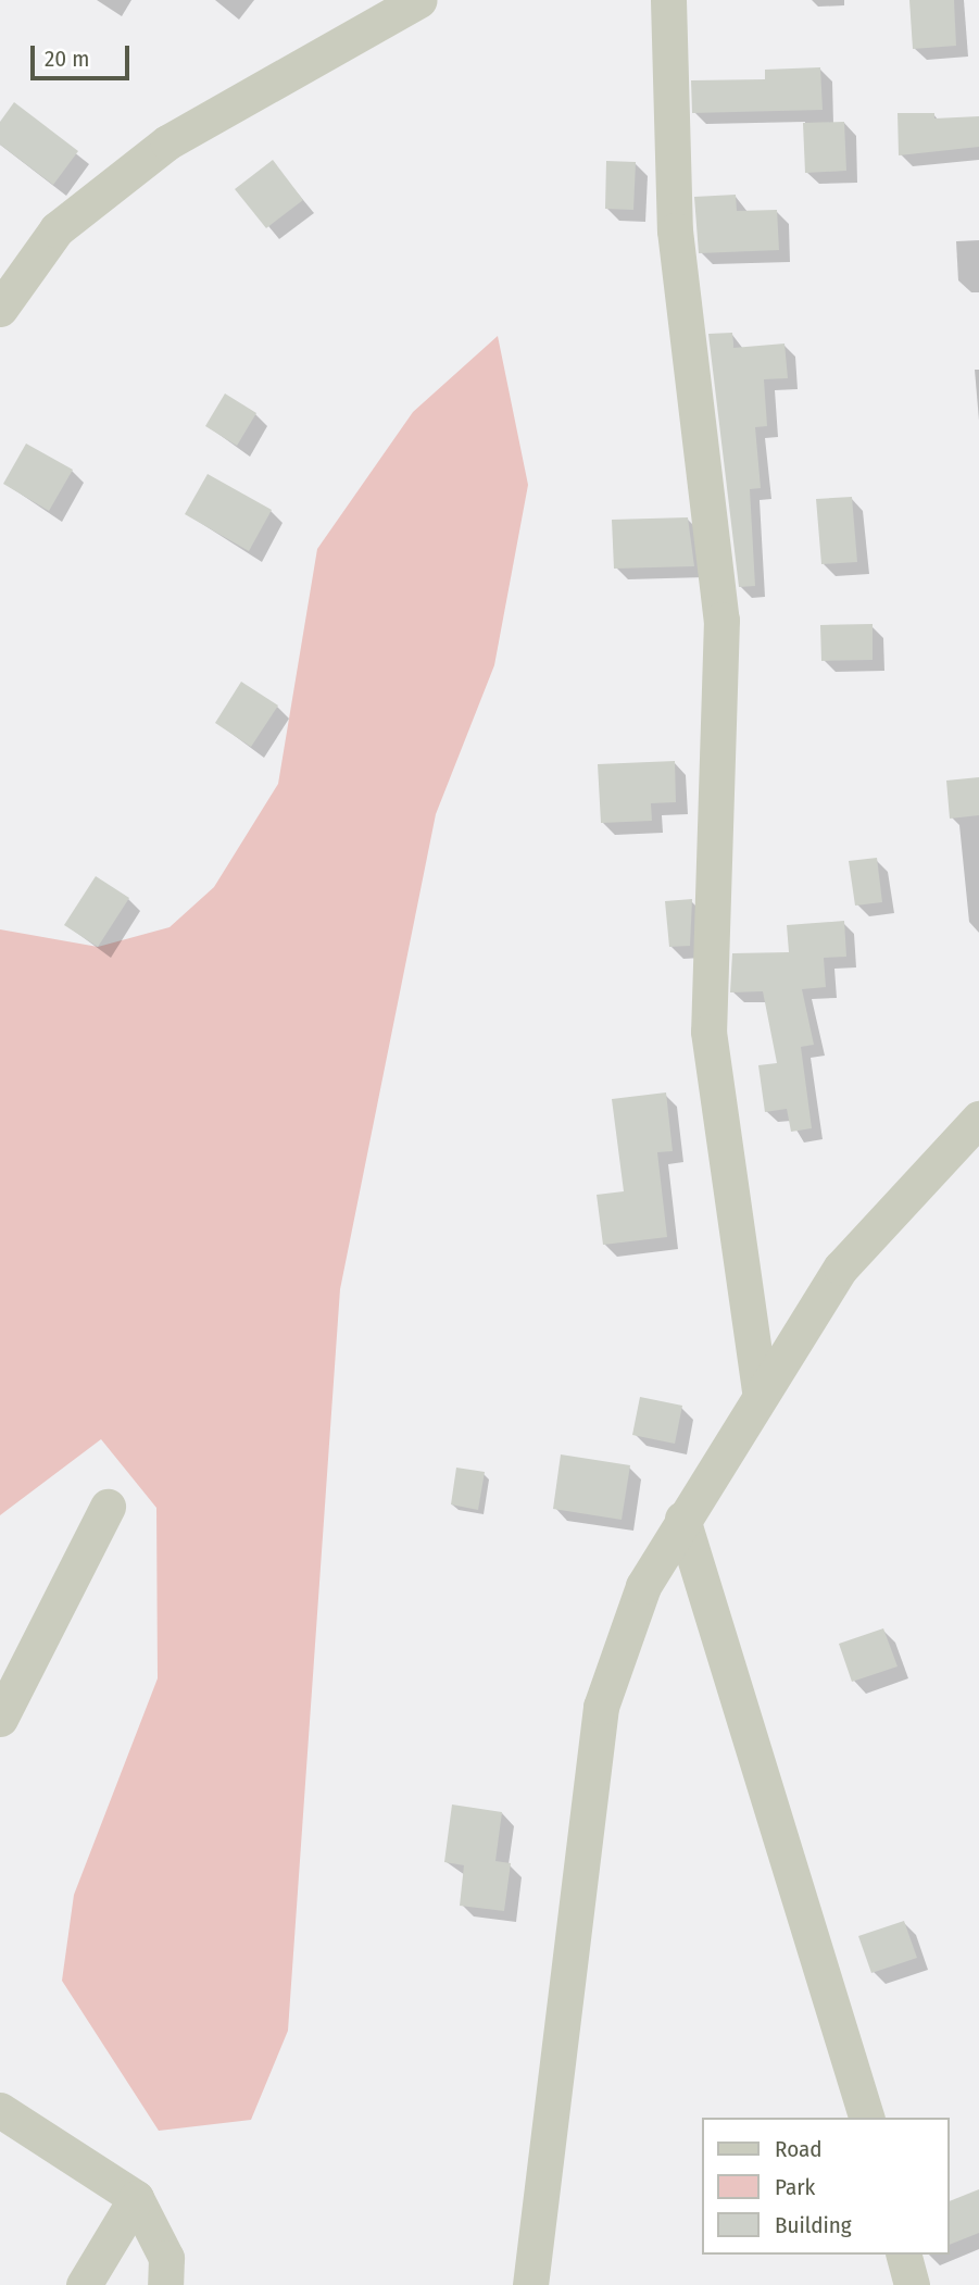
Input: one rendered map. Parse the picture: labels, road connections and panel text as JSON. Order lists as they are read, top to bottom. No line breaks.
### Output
{"legend":["Road","Park","Building"],"scale_bar":"20 m"}
